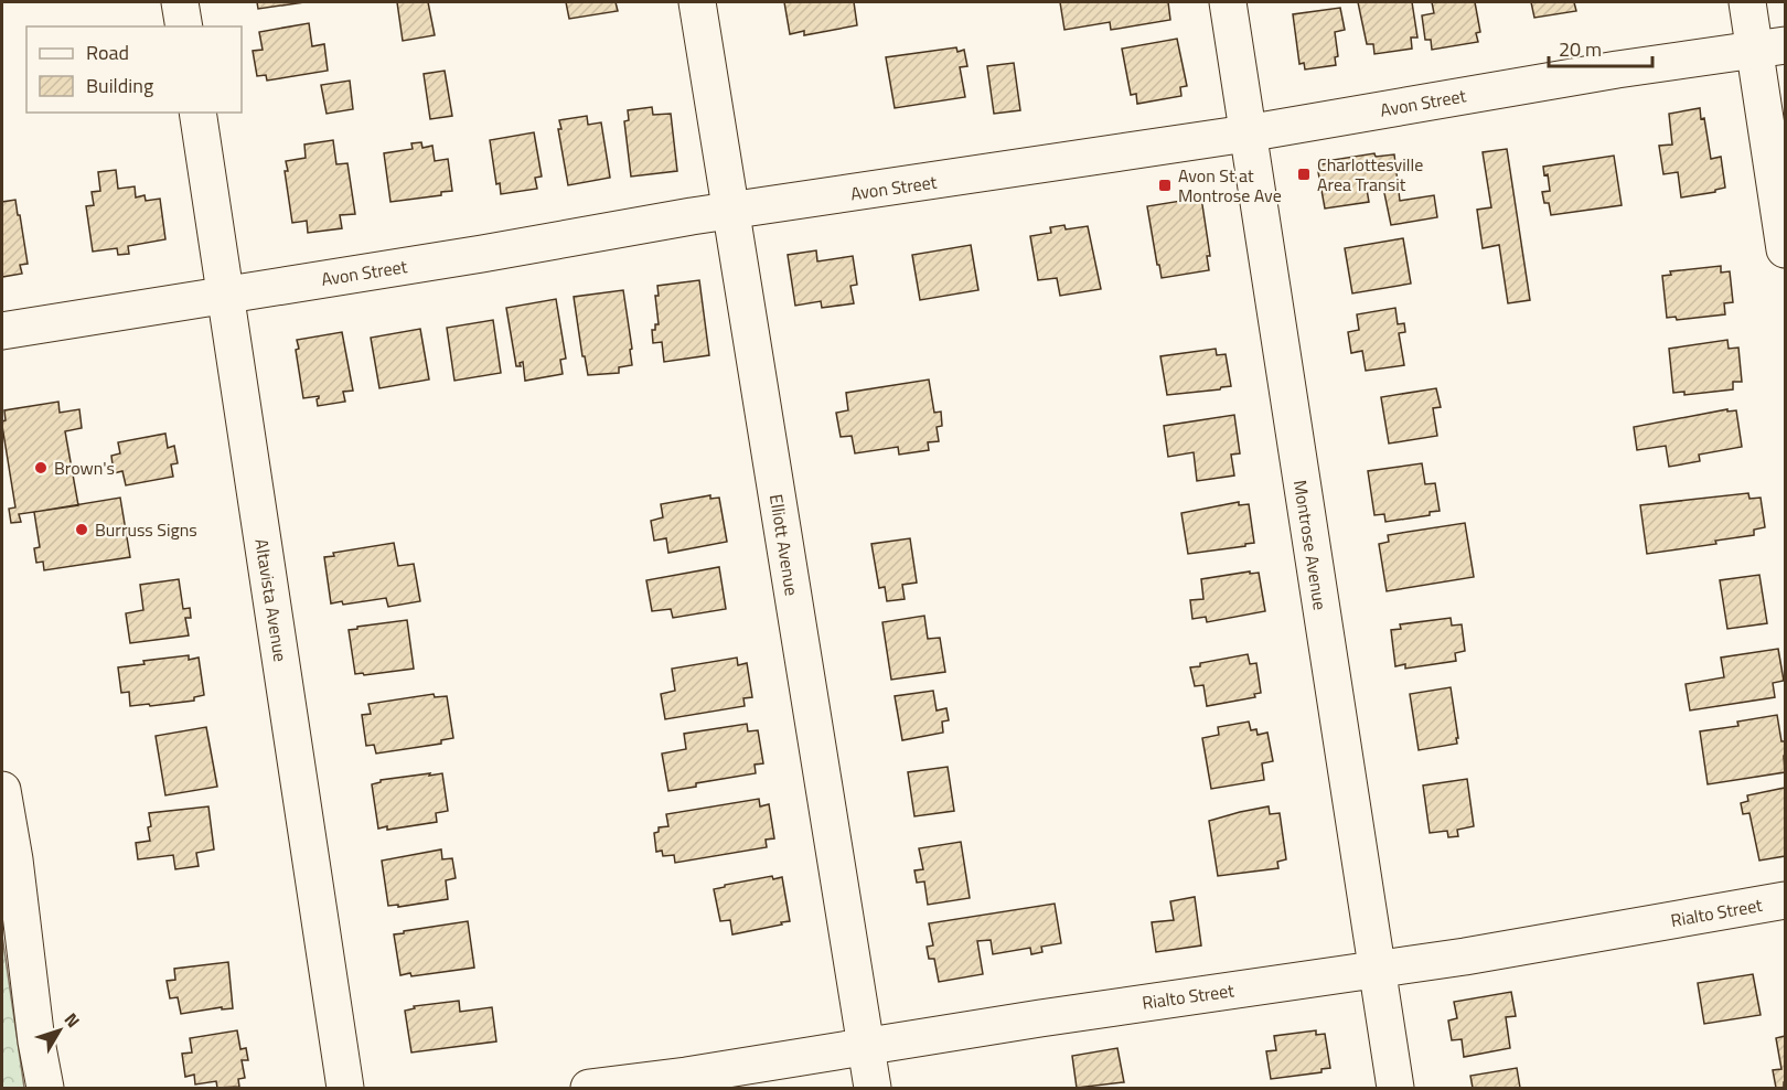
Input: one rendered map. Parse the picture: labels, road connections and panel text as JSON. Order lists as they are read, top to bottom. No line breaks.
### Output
{"streets":{"street":["Avon Street","Elliott Avenue","Montrose Avenue","Altavista Avenue","Rialto Street"]},"crossings":[["Avon Street","Elliott Avenue"],["Avon Street","Montrose Avenue"],["Avon Street","Altavista Avenue"],["Elliott Avenue","Rialto Street"],["Montrose Avenue","Rialto Street"]],"places":{"transit":["Charlottesville Area Transit","Avon St at Montrose Ave"],"other":["Brown's","Burruss Signs"]},"legend":["Road","Building"],"scale_bar":"20 m","north":"top right"}
